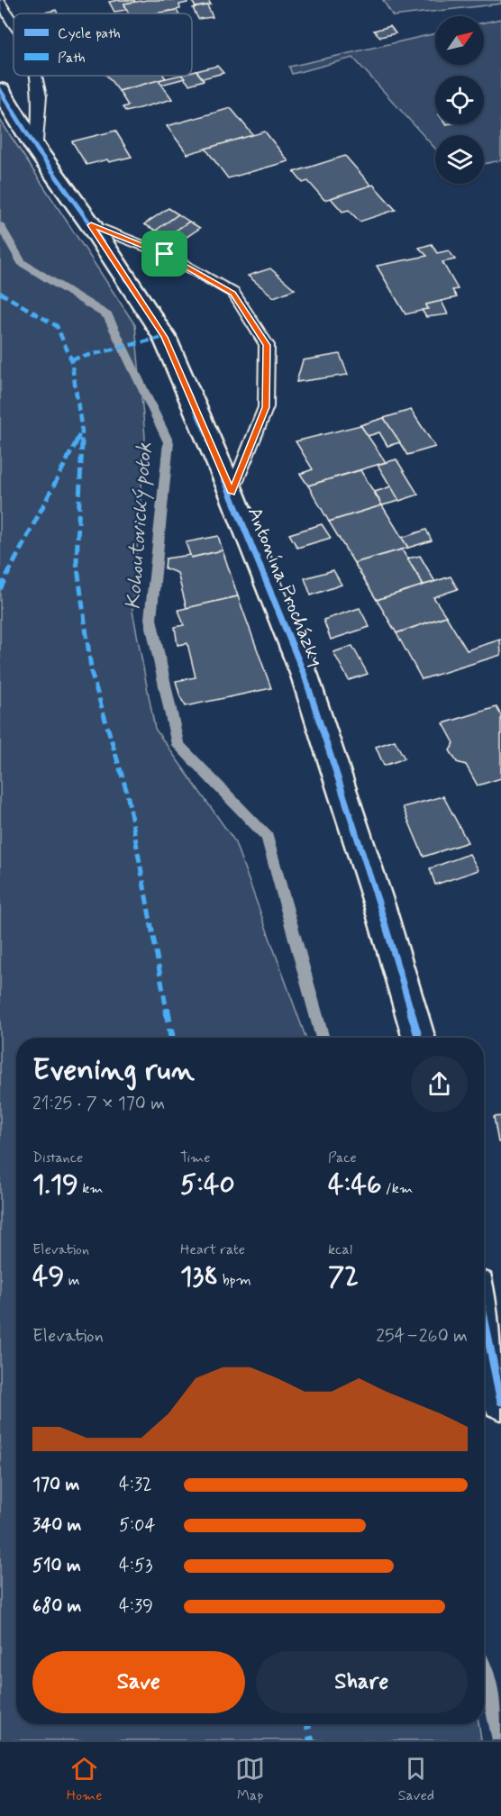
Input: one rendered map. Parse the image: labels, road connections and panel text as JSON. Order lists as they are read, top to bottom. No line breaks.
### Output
{"streets":{"street":["Antonína Procházky"]},"water":["Kohoutovický potok"],"legend":["Cycle path","Path"],"north":"top right","page":{"heading":["Evening run","21:25 · 7 × 170 m"],"stats":[["Distance","1.19 km"],["Time","5:40"],["Pace","4:46 /km"],["Elevation","49 m"],["Heart rate","138 bpm"],["kcal","72"]],"chart":["Elevation","254–260 m"],"list":[{"name":"170 m","note":"4:32"},{"name":"340 m","note":"5:04"},{"name":"510 m","note":"4:53"},{"name":"680 m","note":"4:39"}],"buttons":["Save","Share"],"tabs":["Home","Map","Saved"]}}
